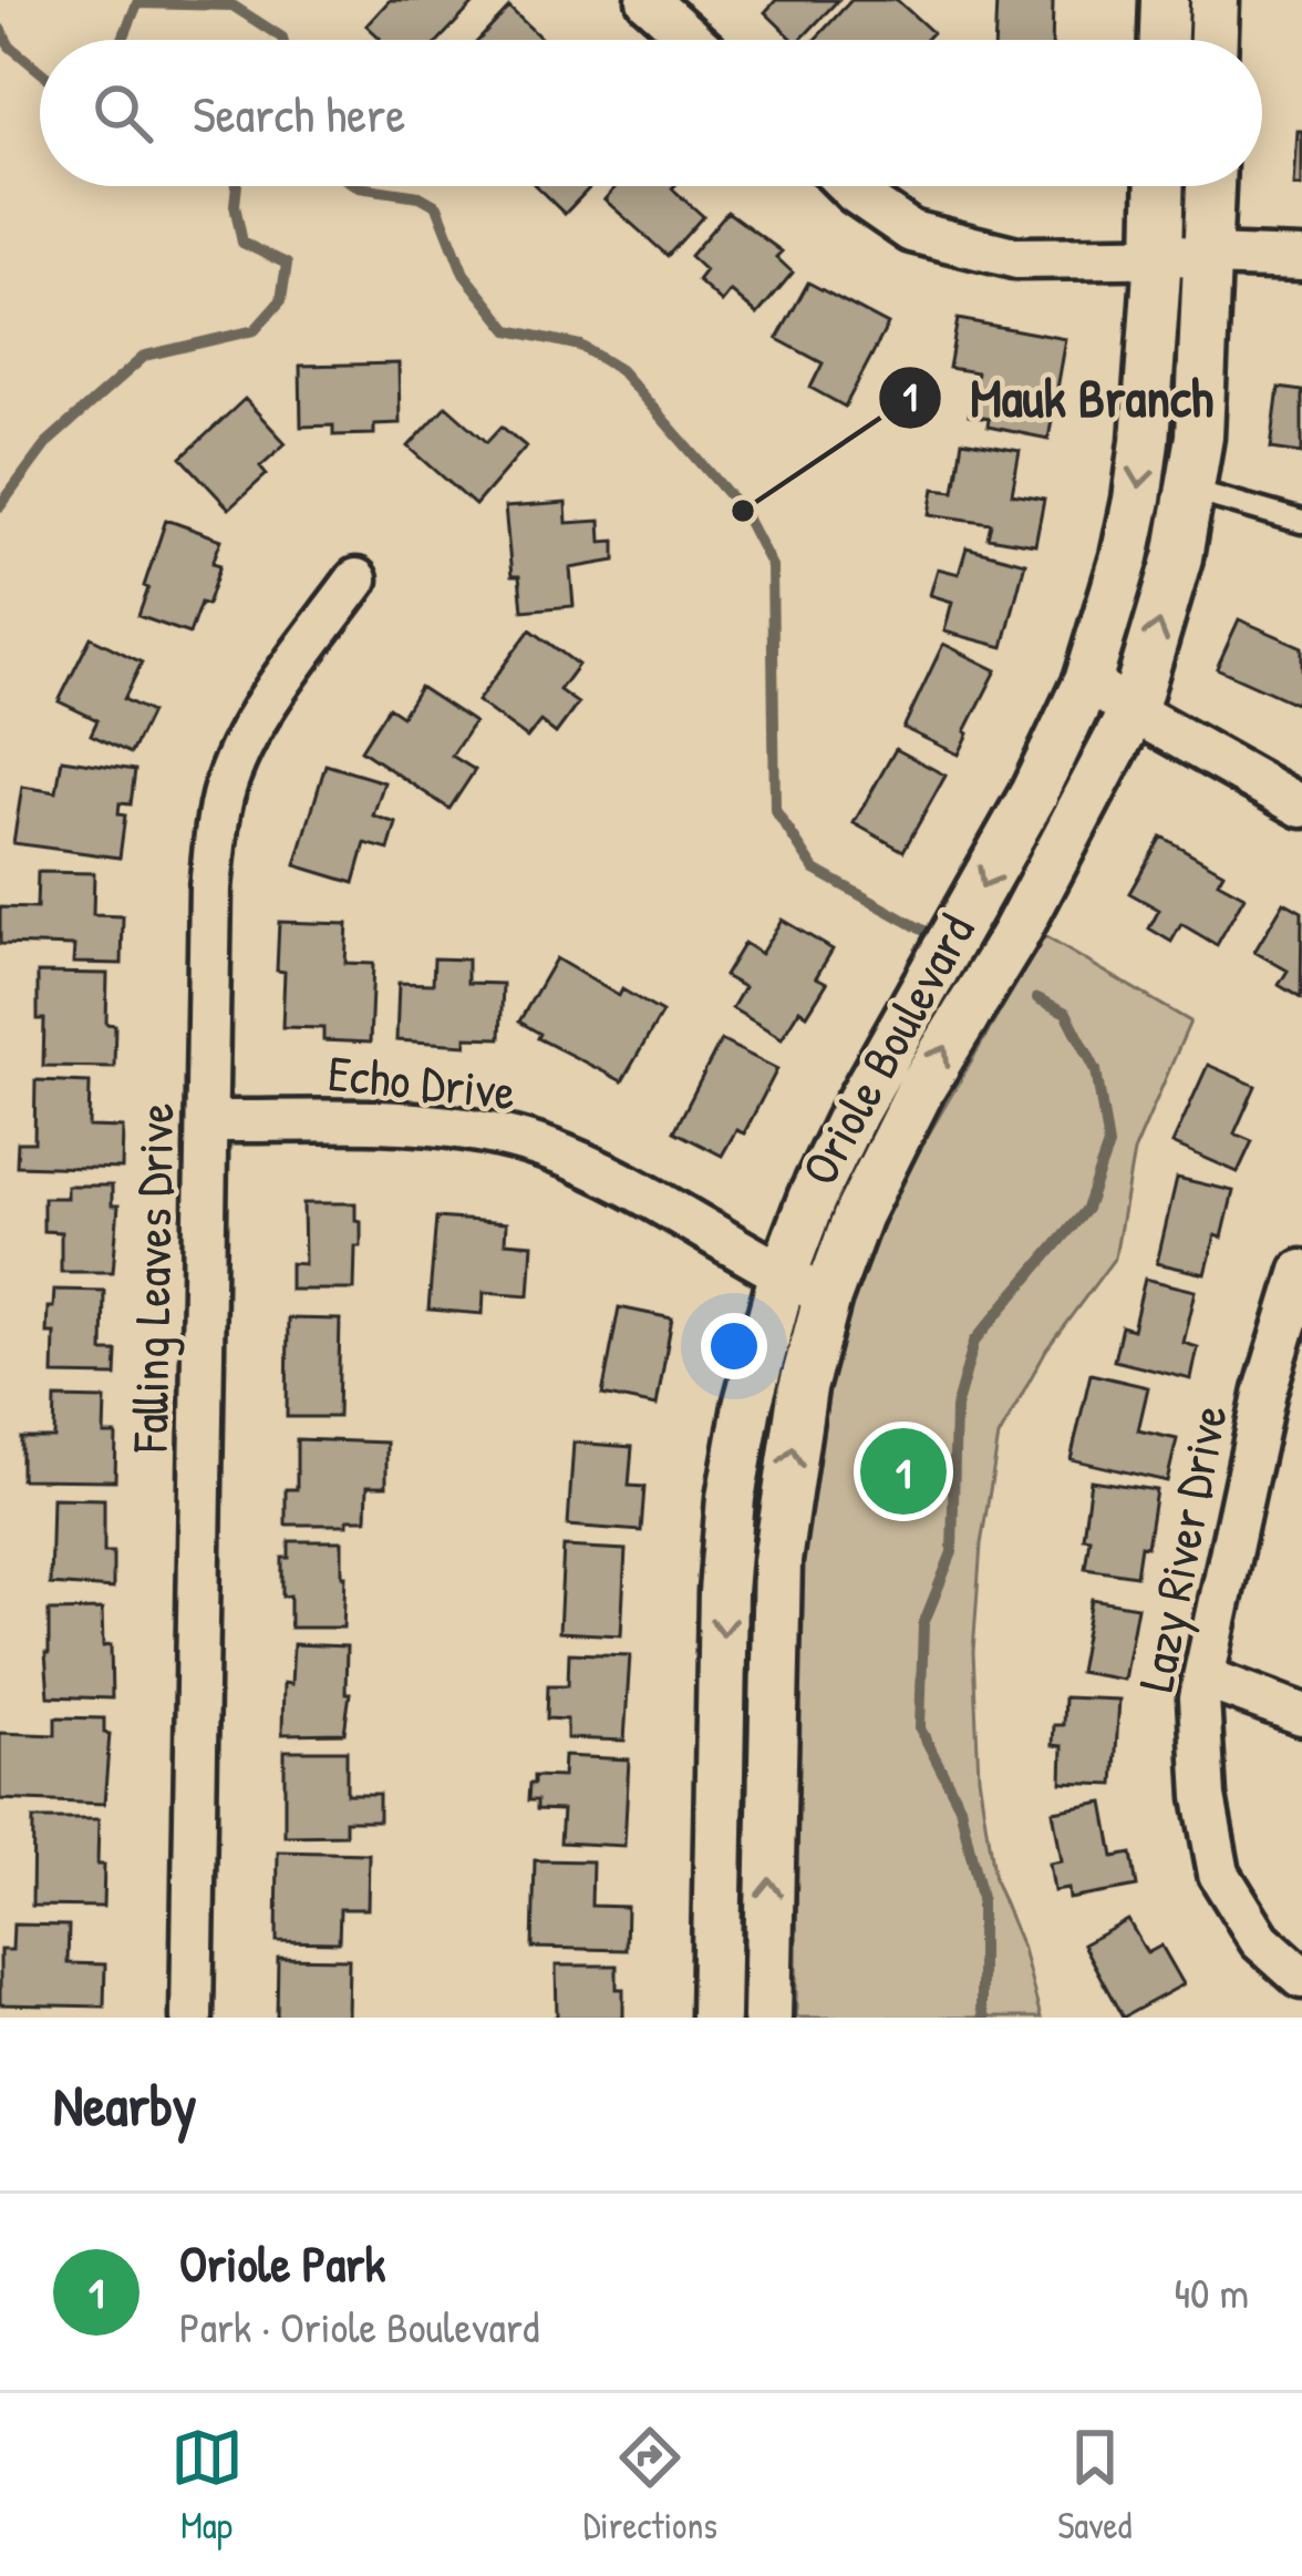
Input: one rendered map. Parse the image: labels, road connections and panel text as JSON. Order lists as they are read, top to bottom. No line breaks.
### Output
{"streets":{"street":["Oriole Boulevard","Echo Drive","Falling Leaves Drive","Lazy River Drive"]},"crossings":[["Oriole Boulevard","Echo Drive"],["Echo Drive","Falling Leaves Drive"]],"places":["Mauk Branch"],"page":{"search":"Search here","pins":"1","heading":"Nearby","list":[{"mark":"1","name":"Oriole Park","note":"Park · Oriole Boulevard","value":"40 m"}],"nav":["Map","Directions","Saved"]}}
